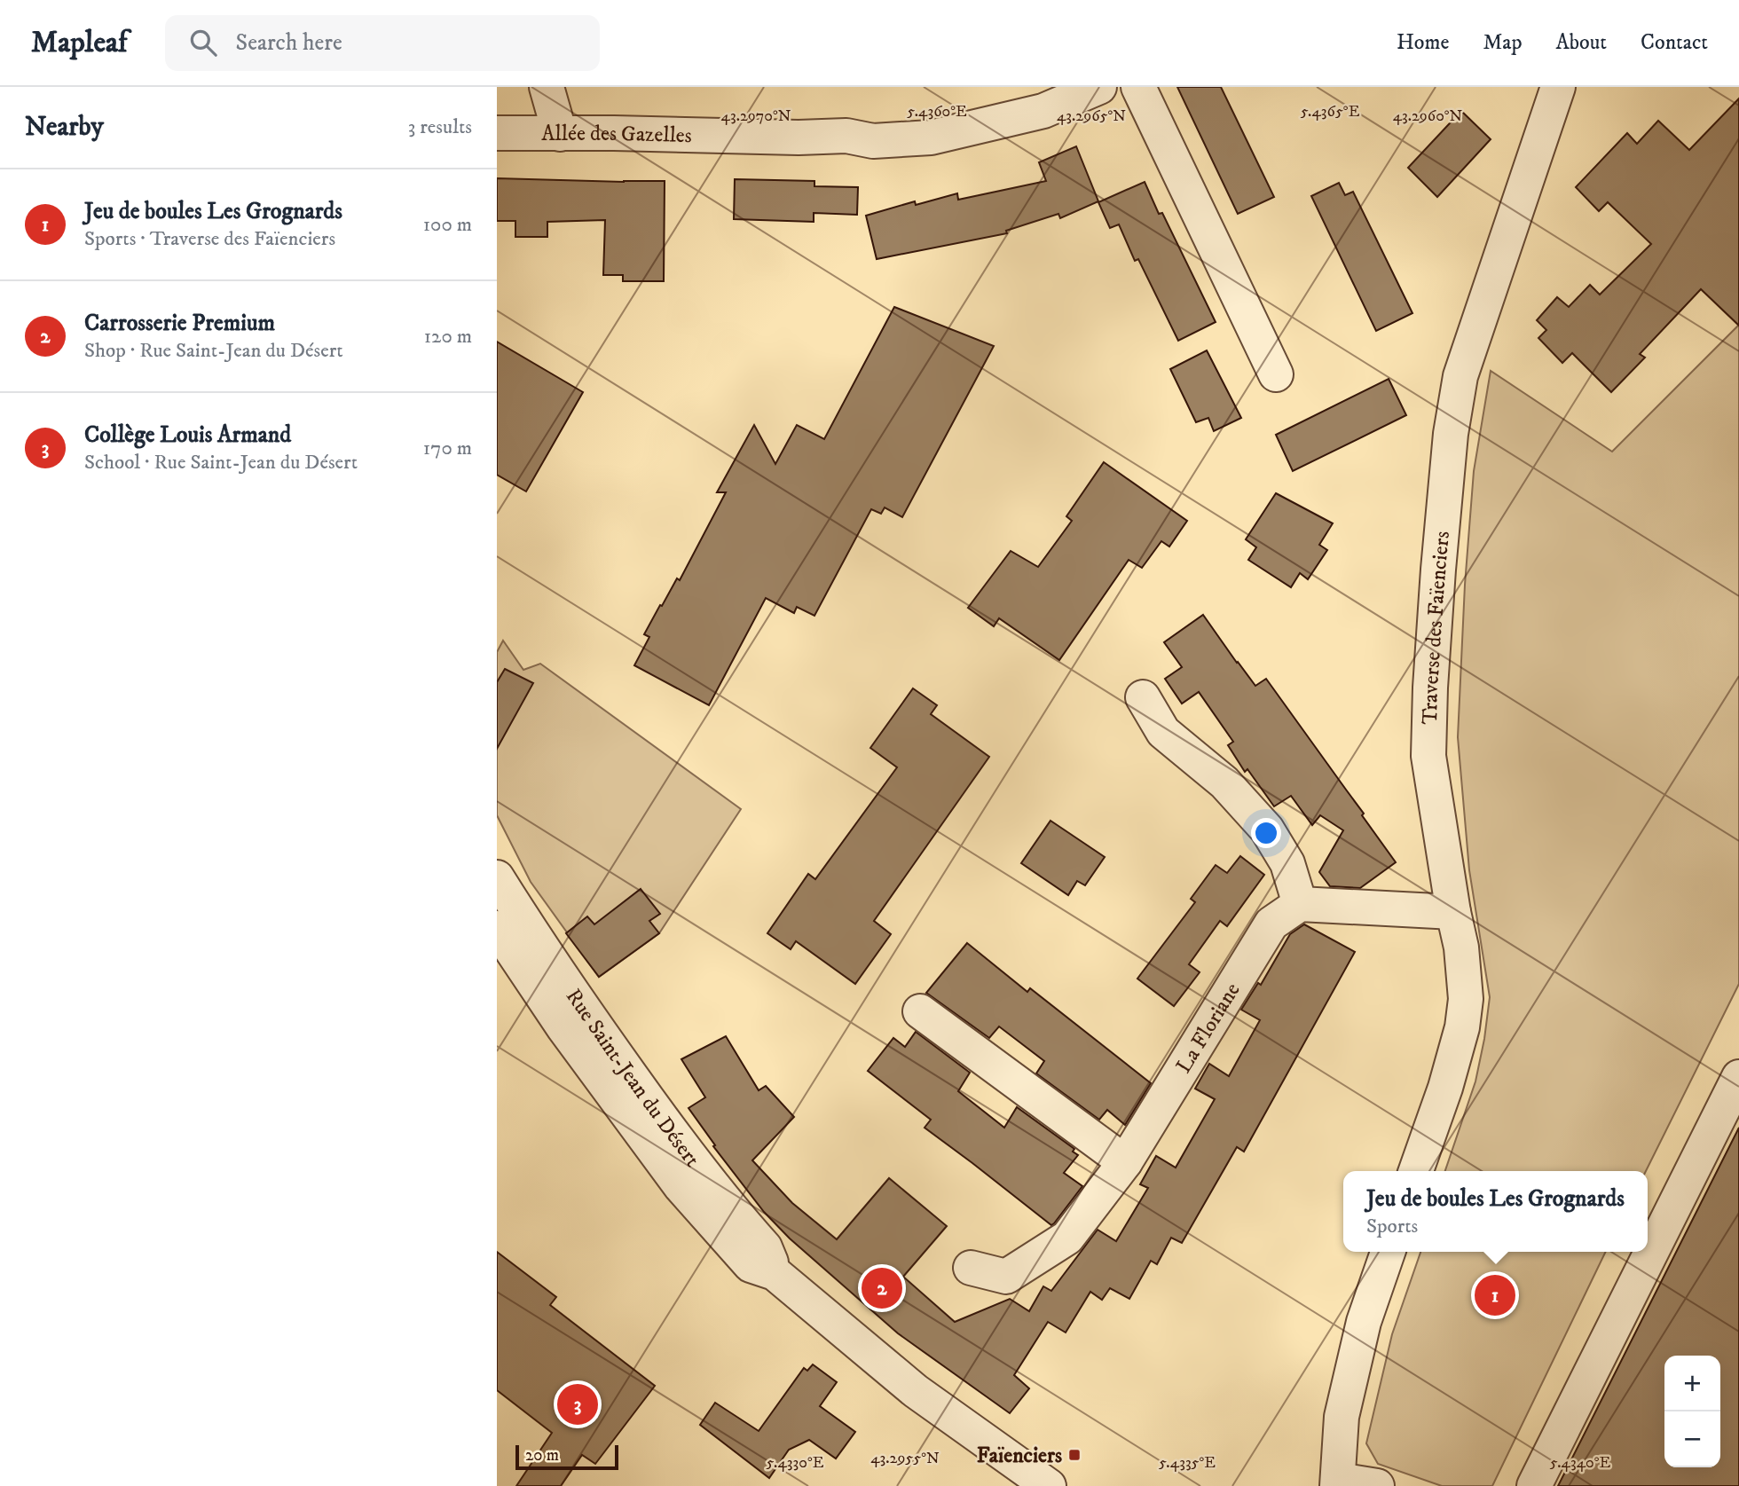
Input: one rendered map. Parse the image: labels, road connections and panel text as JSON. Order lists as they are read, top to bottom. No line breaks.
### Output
{"streets":{"street":["Allée des Gazelles","Traverse des Faïenciers","La Floriane","Rue Saint-Jean du Désert"]},"places":{"transit":["Faïenciers"]},"scale_bar":"20 m","page":{"header":"Mapleaf","search":"Search here","nav":["Home","Map","About","Contact"],"heading":["Nearby","3 results"],"list":[{"mark":"1","name":"Jeu de boules Les Grognards","note":"Sports · Traverse des Faïenciers","value":"100 m"},{"mark":"2","name":"Carrosserie Premium","note":"Shop · Rue Saint-Jean du Désert","value":"120 m"},{"mark":"3","name":"Collège Louis Armand","note":"School · Rue Saint-Jean du Désert","value":"170 m"}],"popup":["Jeu de boules Les Grognards","Sports"],"pins":["2","1","3"],"map_buttons":["+","−"],"scale":"20 m"},"coordinates":["5.4360°E","5.4365°E","43.2970°N","43.2965°N","43.2960°N","43.2955°N","5.4330°E","5.4335°E","5.4340°E"]}
